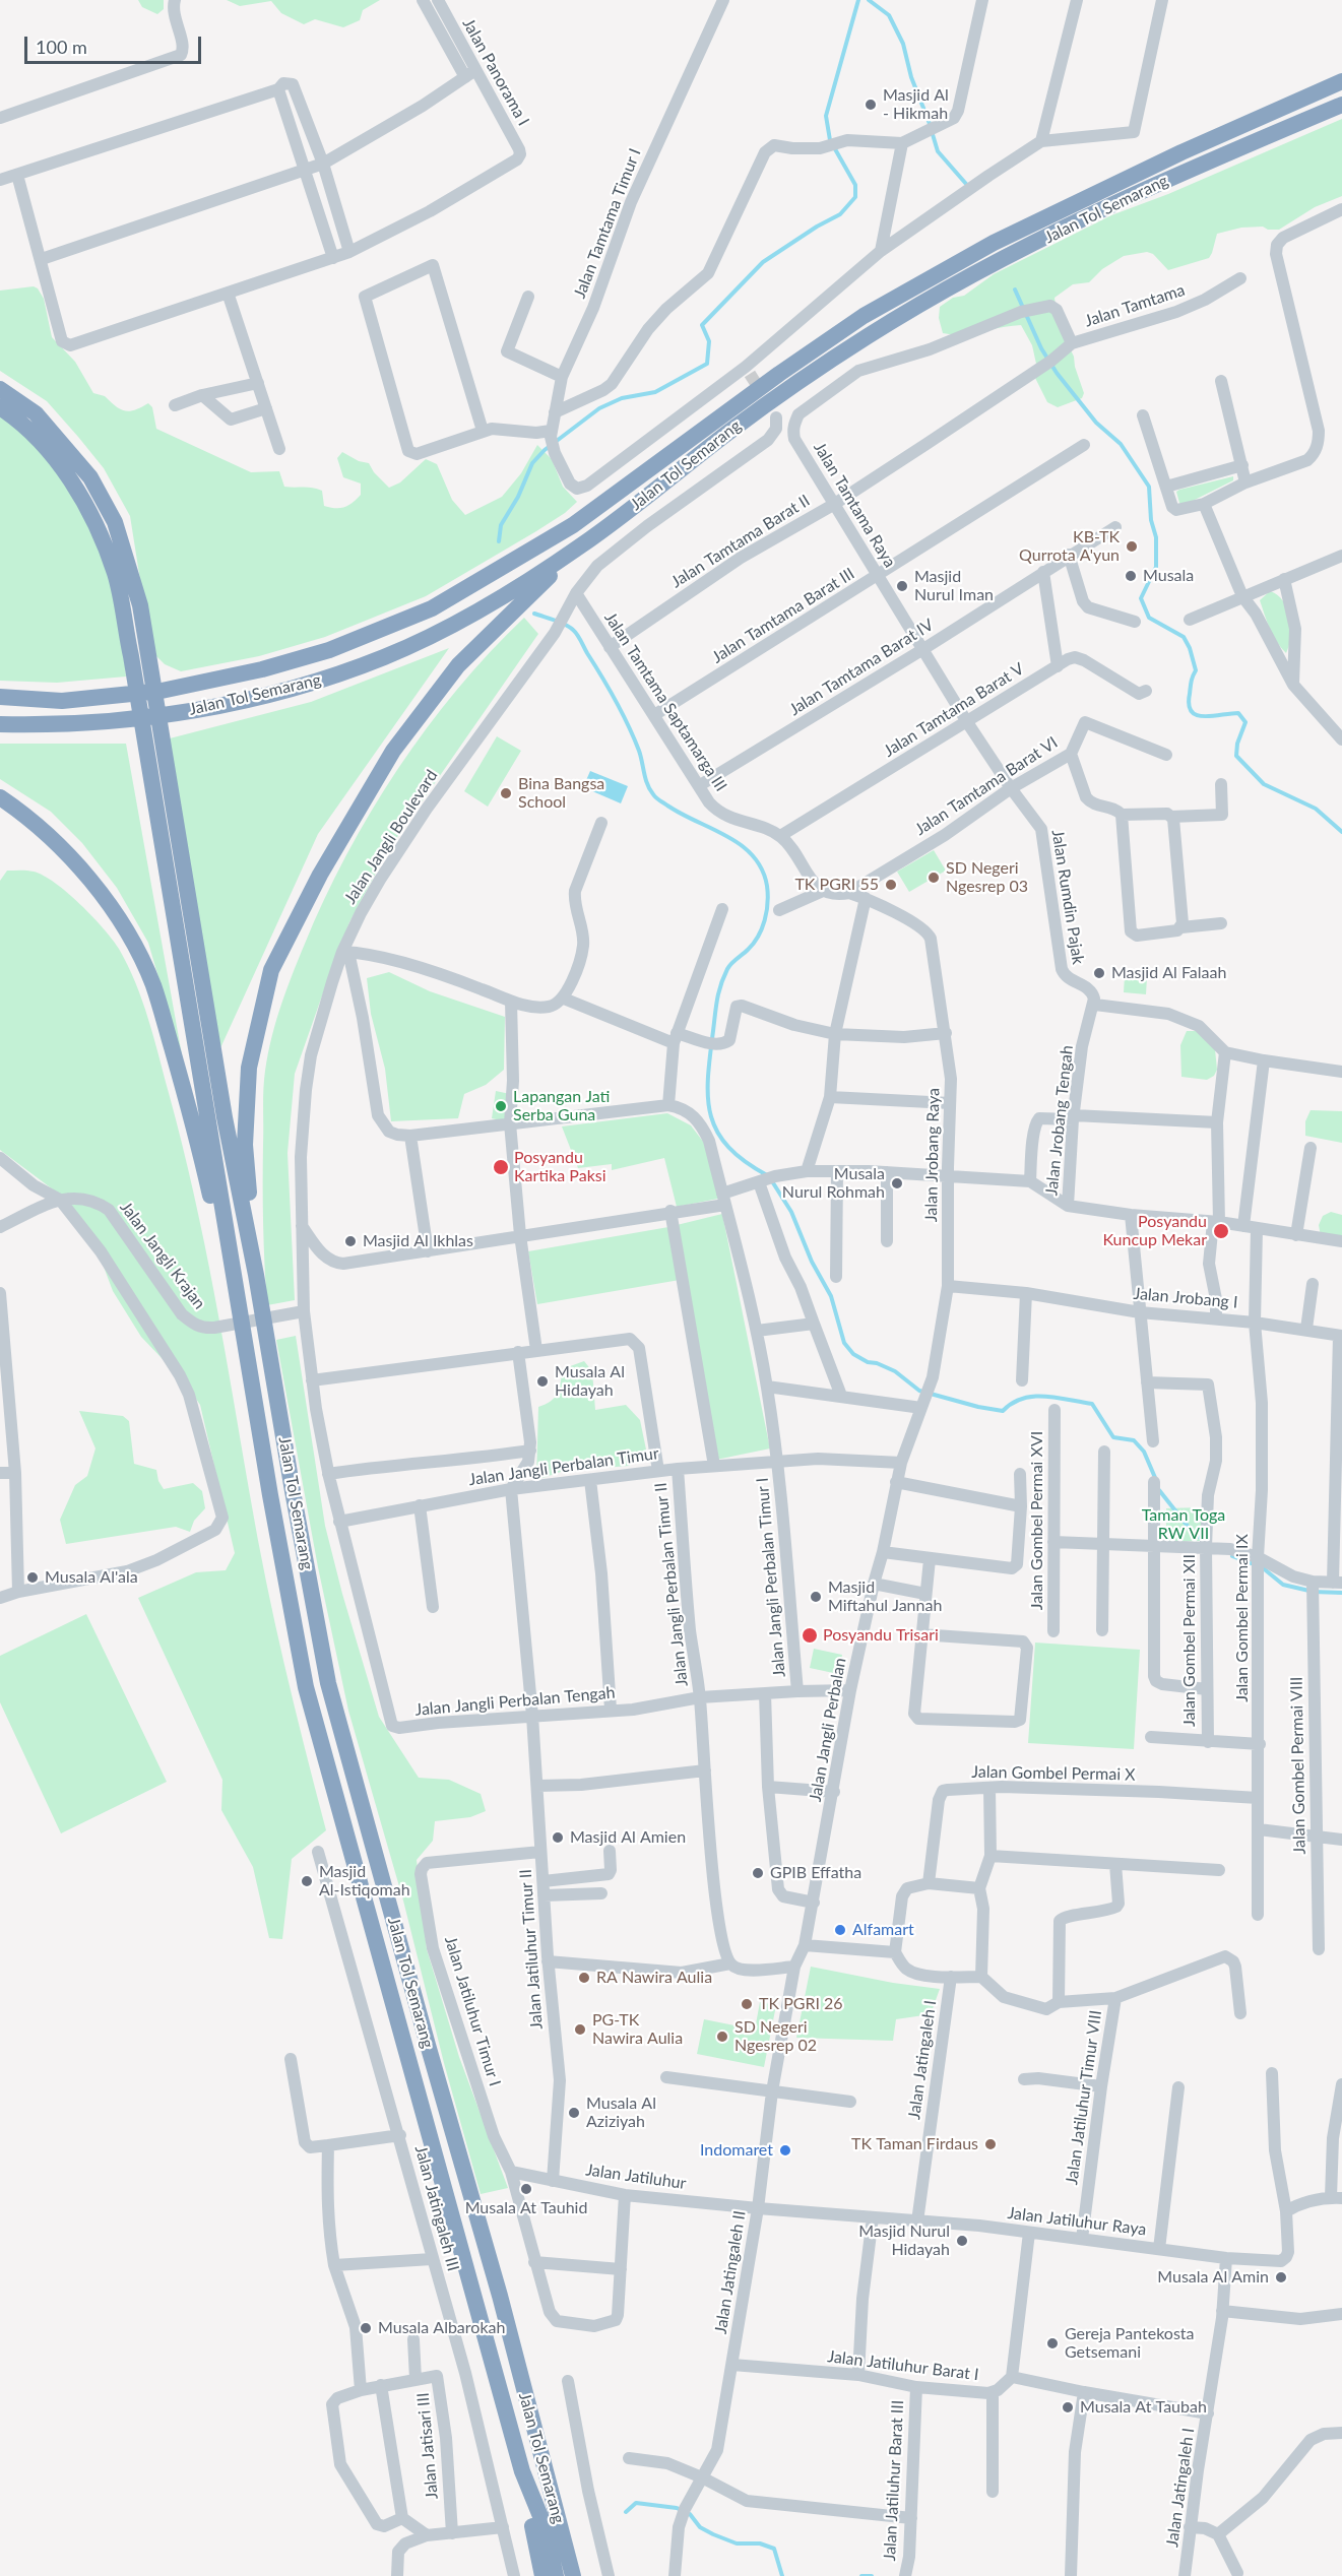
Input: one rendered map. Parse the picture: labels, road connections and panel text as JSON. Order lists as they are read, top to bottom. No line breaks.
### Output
{"streets":{"highway":["Jalan Tol Semarang"],"street":["Jalan Panorama I","Jalan Tamtama Timur I","Jalan Tamtama","Jalan Tamtama Raya","Jalan Tamtama Barat II","Jalan Tamtama Barat III","Jalan Tamtama Barat IV","Jalan Tamtama Saptamarga III","Jalan Tamtama Barat V","Jalan Tamtama Barat VI","Jalan Jangli Boulevard","Jalan Rumdin Pajak","Jalan Jrobang Tengah","Jalan Jrobang Raya","Jalan Jangli Krajan","Jalan Jrobang I","Jalan Jangli Perbalan Timur","Jalan Gombel Permai XVI","Jalan Jangli Perbalan Timur I","Jalan Jangli Perbalan Timur II","Jalan Gombel Permai IX","Jalan Gombel Permai XII","Jalan Jangli Perbalan Tengah","Jalan Jangli Perbalan","Jalan Gombel Permai VIII","Jalan Gombel Permai X","Jalan Jatiluhur Timur II","Jalan Jatiluhur Timur I","Jalan Jatingaleh I","Jalan Jatiluhur Timur VIII","Jalan Jatiluhur","Jalan Jatingaleh III","Jalan Jatiluhur Raya","Jalan Jatingaleh II","Jalan Jatiluhur Barat I","Jalan Jatisari III","Jalan Jatiluhur Barat III"]},"crossings":[["Jalan Tamtama","Jalan Tamtama Raya"],["Jalan Tamtama","Jalan Tamtama Barat II"],["Jalan Tamtama Raya","Jalan Tamtama Barat II"],["Jalan Tamtama Raya","Jalan Tamtama Barat III"],["Jalan Tamtama Raya","Jalan Tamtama Barat IV"],["Jalan Tamtama Raya","Jalan Tamtama Barat V"],["Jalan Tamtama Raya","Jalan Tamtama Barat VI"],["Jalan Tamtama Raya","Jalan Rumdin Pajak"],["Jalan Tamtama Barat II","Jalan Tamtama Saptamarga III"],["Jalan Tamtama Barat III","Jalan Tamtama Saptamarga III"],["Jalan Tamtama Barat IV","Jalan Tamtama Saptamarga III"],["Jalan Tamtama Saptamarga III","Jalan Tamtama Barat V"],["Jalan Tamtama Saptamarga III","Jalan Jangli Boulevard"],["Jalan Tamtama Barat VI","Jalan Rumdin Pajak"],["Jalan Tamtama Barat VI","Jalan Jrobang Raya"],["Jalan Jangli Boulevard","Jalan Jangli Krajan"],["Jalan Jangli Boulevard","Jalan Jangli Perbalan Timur"],["Jalan Jangli Boulevard","Jalan Jangli Perbalan Tengah"],["Jalan Rumdin Pajak","Jalan Jrobang Tengah"],["Jalan Jrobang Raya","Jalan Jrobang I"],["Jalan Jrobang Raya","Jalan Jangli Perbalan Timur"],["Jalan Jrobang Raya","Jalan Jangli Perbalan"],["Jalan Jrobang I","Jalan Gombel Permai IX"],["Jalan Jangli Perbalan Timur","Jalan Jangli Perbalan Timur I"],["Jalan Jangli Perbalan Timur","Jalan Jangli Perbalan Timur II"],["Jalan Jangli Perbalan Timur","Jalan Jangli Perbalan Tengah"],["Jalan Jangli Perbalan Timur","Jalan Jangli Perbalan"],["Jalan Jangli Perbalan Timur","Jalan Jatiluhur Timur II"],["Jalan Jangli Perbalan Timur I","Jalan Jangli Perbalan Tengah"],["Jalan Jangli Perbalan Timur II","Jalan Jangli Perbalan Tengah"],["Jalan Gombel Permai IX","Jalan Gombel Permai X"],["Jalan Jangli Perbalan Tengah","Jalan Jangli Perbalan"],["Jalan Jangli Perbalan Tengah","Jalan Jatiluhur Timur II"],["Jalan Jangli Perbalan","Jalan Jatingaleh II"],["Jalan Gombel Permai X","Jalan Jatingaleh I"],["Jalan Jatiluhur Timur II","Jalan Jatiluhur Timur I"],["Jalan Jatiluhur Timur II","Jalan Jatiluhur"],["Jalan Jatiluhur Timur I","Jalan Jatiluhur"],["Jalan Jatingaleh I","Jalan Jatiluhur Raya"],["Jalan Jatiluhur Timur VIII","Jalan Jatiluhur Raya"],["Jalan Jatiluhur","Jalan Jatiluhur Raya"],["Jalan Jatiluhur","Jalan Jatingaleh II"],["Jalan Jatiluhur Raya","Jalan Jatingaleh II"],["Jalan Jatingaleh II","Jalan Jatiluhur Barat I"],["Jalan Jatiluhur Barat I","Jalan Jatiluhur Barat III"]],"parks":["Taman Toga RW VII"],"places":["Masjid Al - Hikmah","KB-TK Qurrota A'yun","Musala","Masjid Nurul Iman","Bina Bangsa School","SD Negeri Ngesrep 03","TK PGRI 55","Masjid Al Falaah","Lapangan Jati Serba Guna","Posyandu Kartika Paksi","Musala Nurul Rohmah","Posyandu Kuncup Mekar","Masjid Al Ikhlas","Musala Al Hidayah","Musala Al'ala","Masjid Miftahul Jannah","Posyandu Trisari","Masjid Al Amien","GPIB Effatha","Masjid Al-Istiqomah","Alfamart","RA Nawira Aulia","TK PGRI 26","PG-TK Nawira Aulia","SD Negeri Ngesrep 02","Musala Al Aziziyah","TK Taman Firdaus","Indomaret","Musala At Tauhid","Masjid Nurul Hidayah","Musala Al Amin","Musala Albarokah","Gereja Pantekosta Getsemani","Musala At Taubah"],"scale_bar":"100 m"}
